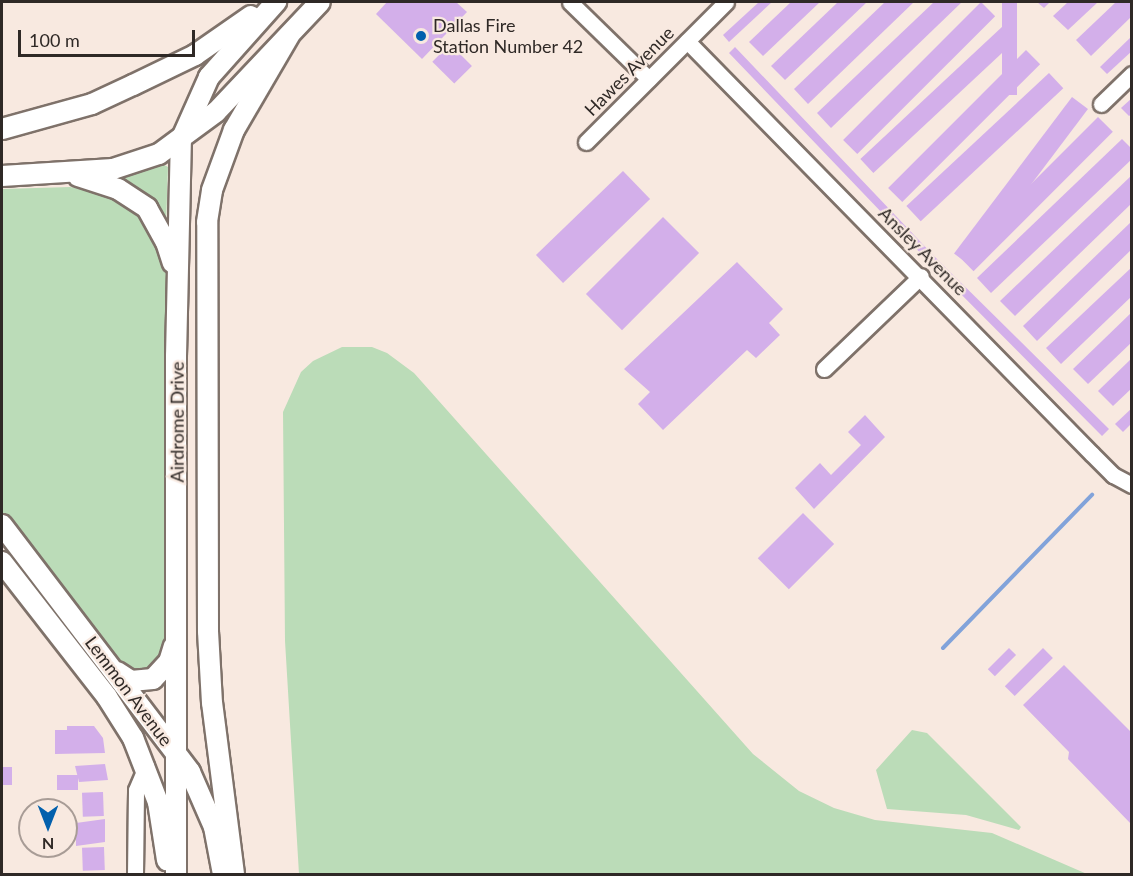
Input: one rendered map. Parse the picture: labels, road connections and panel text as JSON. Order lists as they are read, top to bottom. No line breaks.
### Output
{"streets":{"main road":["Airdrome Drive","Lemmon Avenue"],"street":["Hawes Avenue","Ansley Avenue"]},"crossings":[["Hawes Avenue","Ansley Avenue"],["Airdrome Drive","Lemmon Avenue"]],"places":["Dallas Fire Station Number 42"],"scale_bar":"100 m","north":"bottom"}
